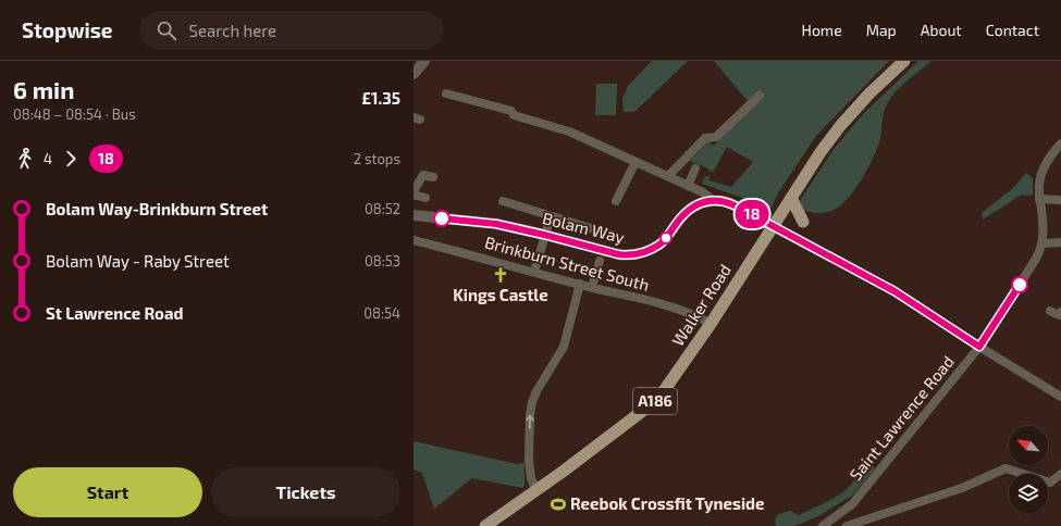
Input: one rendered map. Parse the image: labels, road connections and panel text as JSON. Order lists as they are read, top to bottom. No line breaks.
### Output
{"streets":{"main road":["Walker Road","A186"],"street":["Bolam Way","Brinkburn Street South","Saint Lawrence Road"]},"crossings":[["Brinkburn Street South","Walker Road"]],"places":{"church":["Kings Castle"],"sports":["Reebok Crossfit Tyneside"]},"lines":["bus line 18"],"north":"top left","page":{"header":"Stopwise","search":"Search here","nav":["Home","Map","About","Contact"],"heading":["6 min","08:48 – 08:54 · Bus","£1.35"],"on_map":"18","legs":["4","18","2 stops"],"list":[{"name":"Bolam Way-Brinkburn Street","value":"08:52"},{"name":"Bolam Way - Raby Street","value":"08:53"},{"name":"St Lawrence Road","value":"08:54"}],"buttons":["Start","Tickets"]}}
